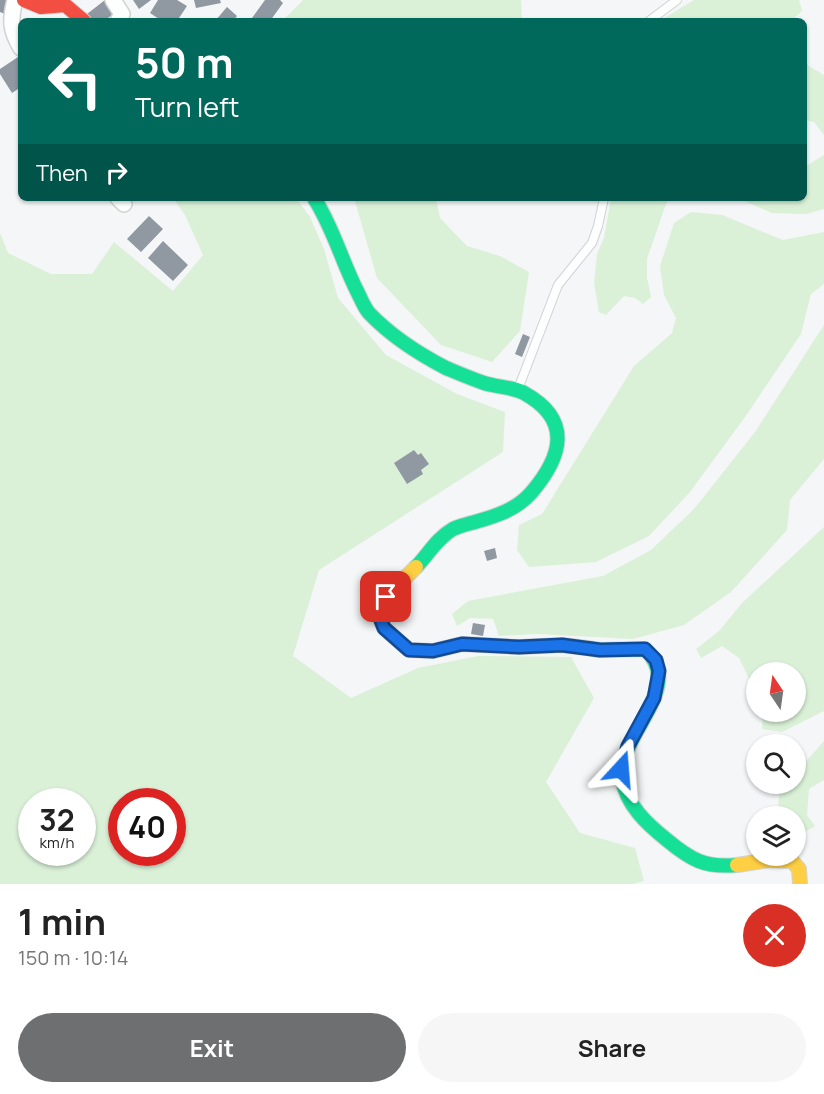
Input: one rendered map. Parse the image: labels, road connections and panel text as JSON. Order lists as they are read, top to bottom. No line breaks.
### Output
{"north":"top","page":{"turn":["50 m","Turn left"],"then":"Then","speed":"32 km/h","limit":"40","heading":["1 min","150 m · 10:14"],"buttons":["Exit","Share"]}}
